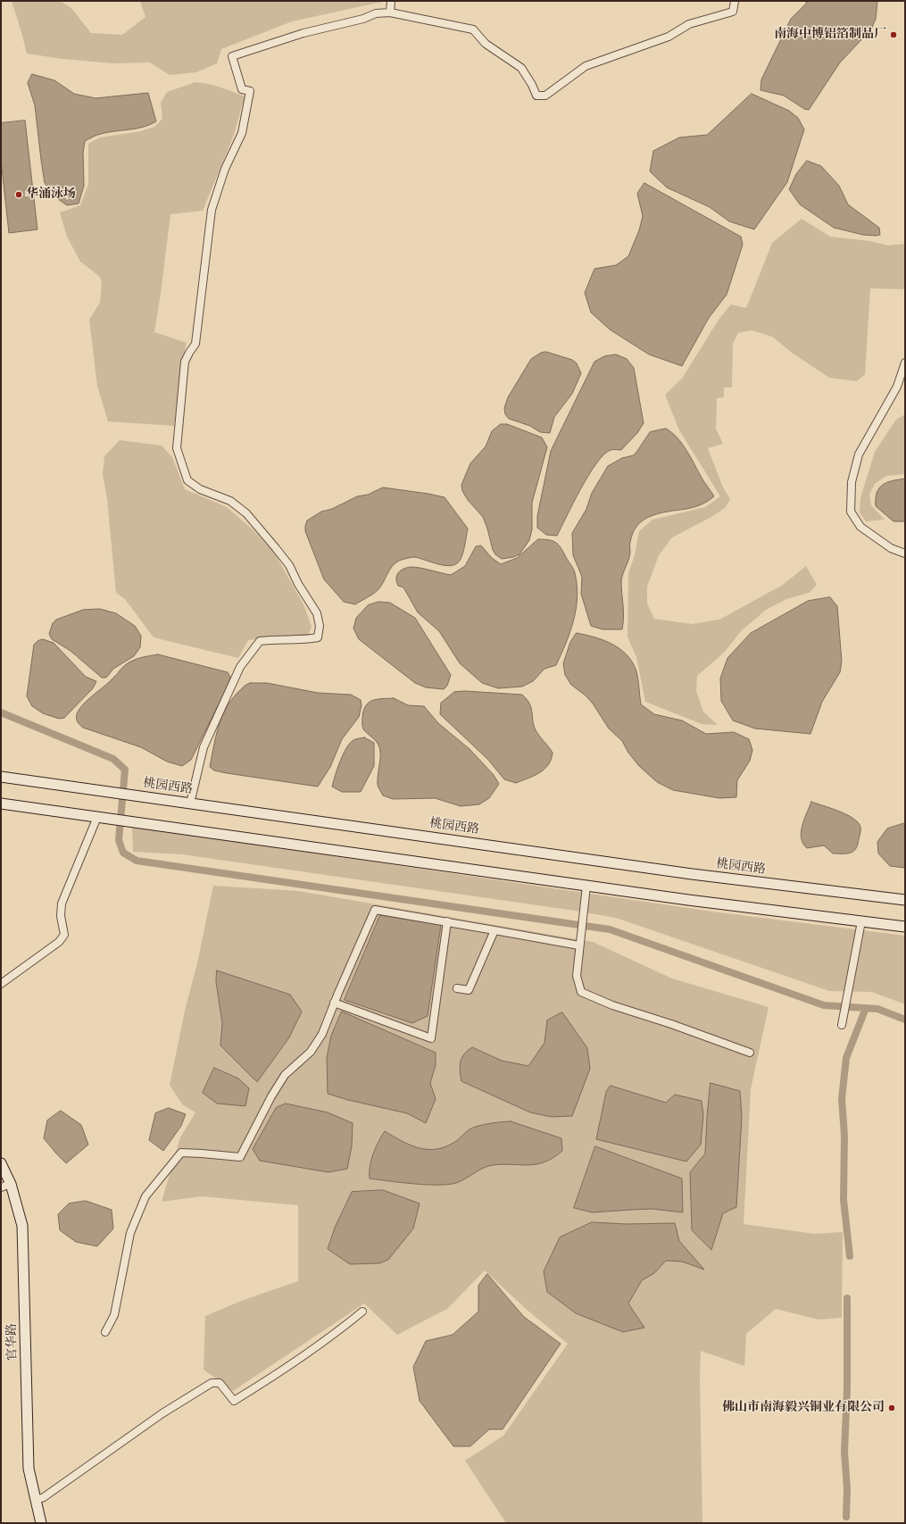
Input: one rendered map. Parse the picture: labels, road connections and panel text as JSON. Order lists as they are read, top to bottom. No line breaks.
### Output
{"streets":{"main road":["桃园西路","官华路"]},"places":["南海中博铝箔制品厂","华涌泳场","佛山市南海毅兴铜业有限公司"]}
